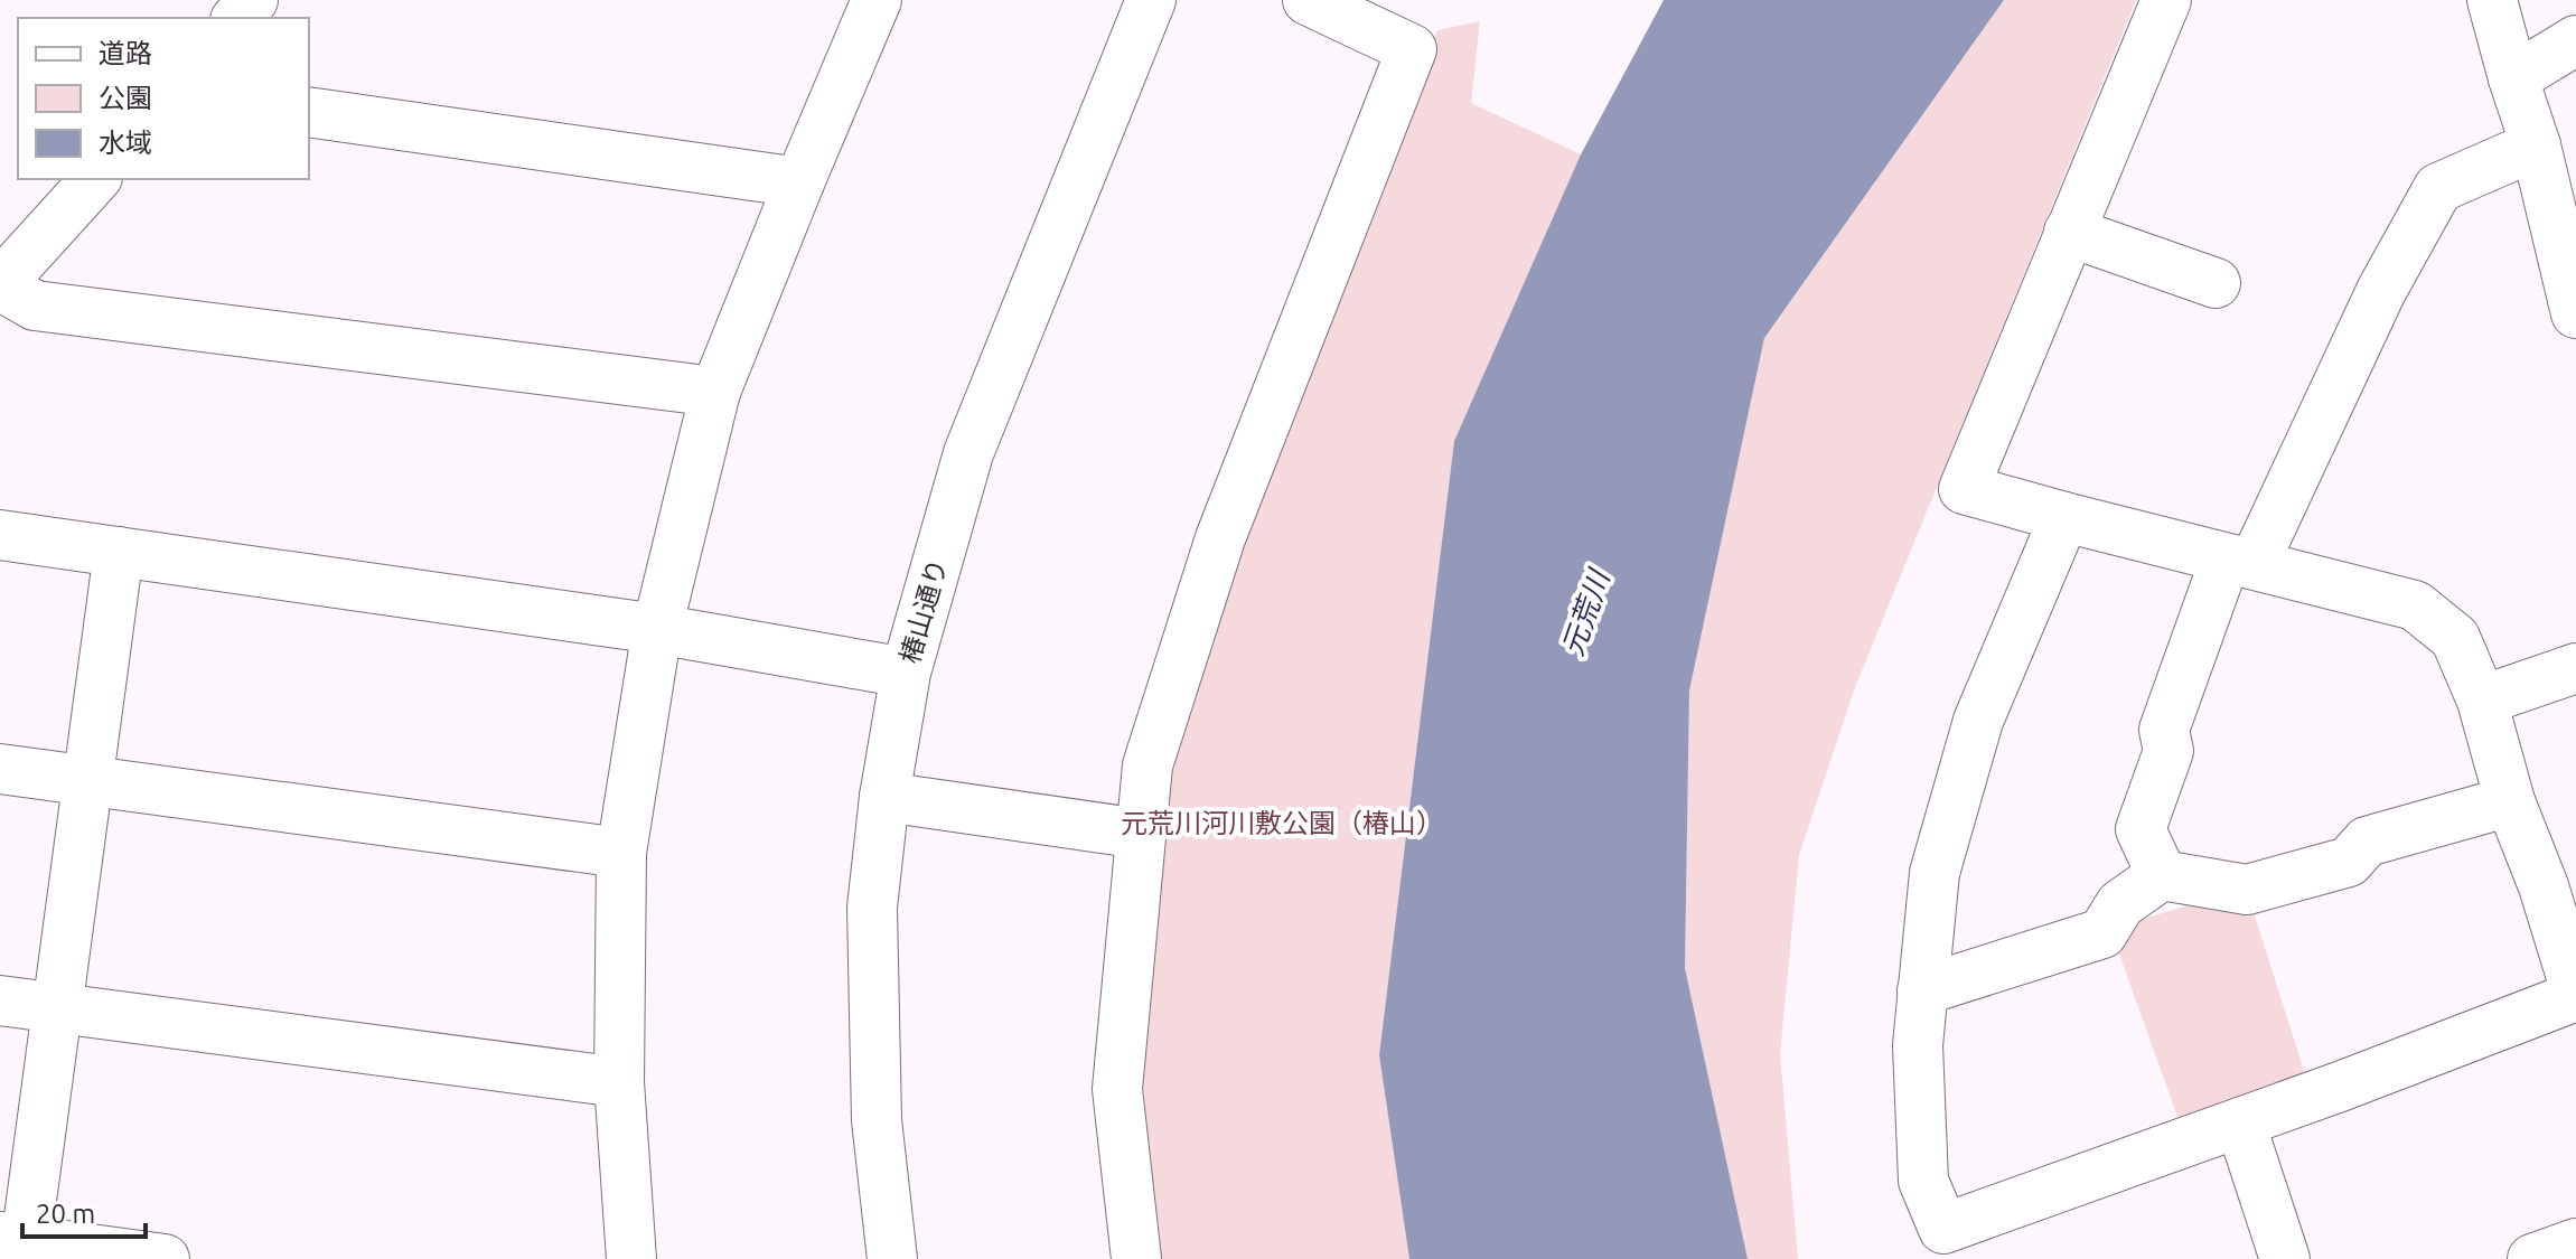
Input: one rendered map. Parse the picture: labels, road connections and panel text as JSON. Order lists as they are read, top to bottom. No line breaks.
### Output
{"streets":{"street":["椿山通り"]},"water":["元荒川"],"parks":["元荒川河川敷公園（椿山）"],"legend":["道路","公園","水域"],"scale_bar":"20 m"}
